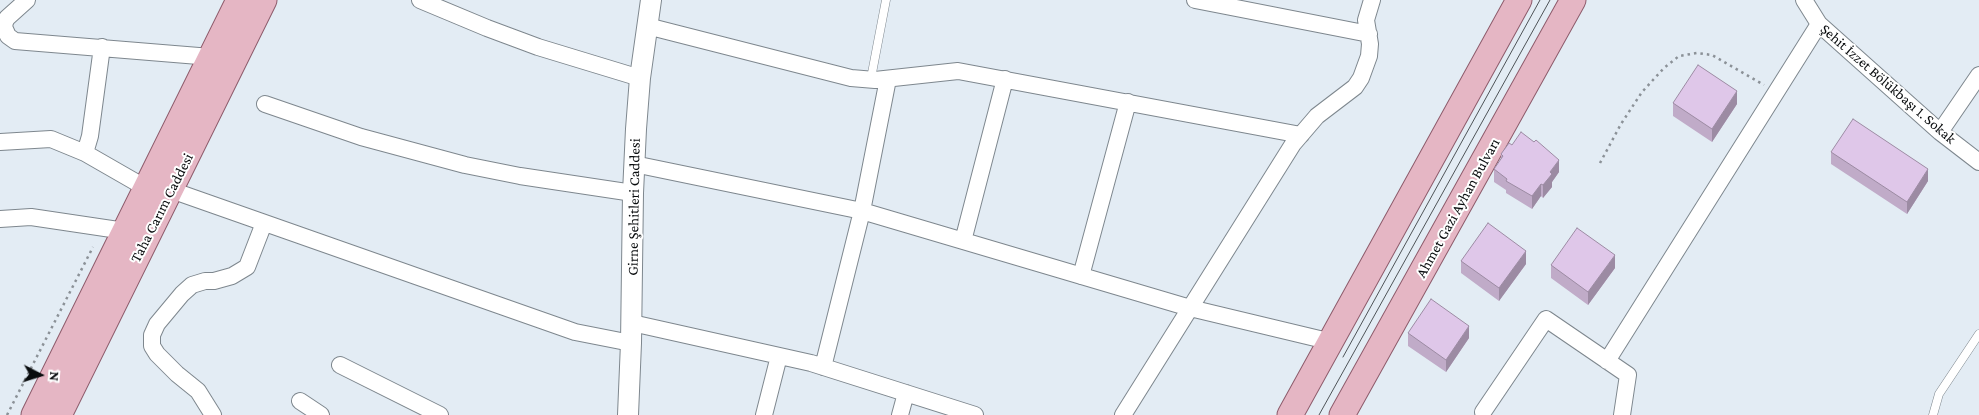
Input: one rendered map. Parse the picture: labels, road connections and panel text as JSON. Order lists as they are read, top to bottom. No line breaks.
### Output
{"streets":{"main road":["Taha Carım Caddesi","Ahmet Gazi Ayhan Bulvarı"],"street":["Şehit İzzet Bölükbaşı 1. Sokak","Girne Şehitleri Caddesi"]},"north":"right"}
